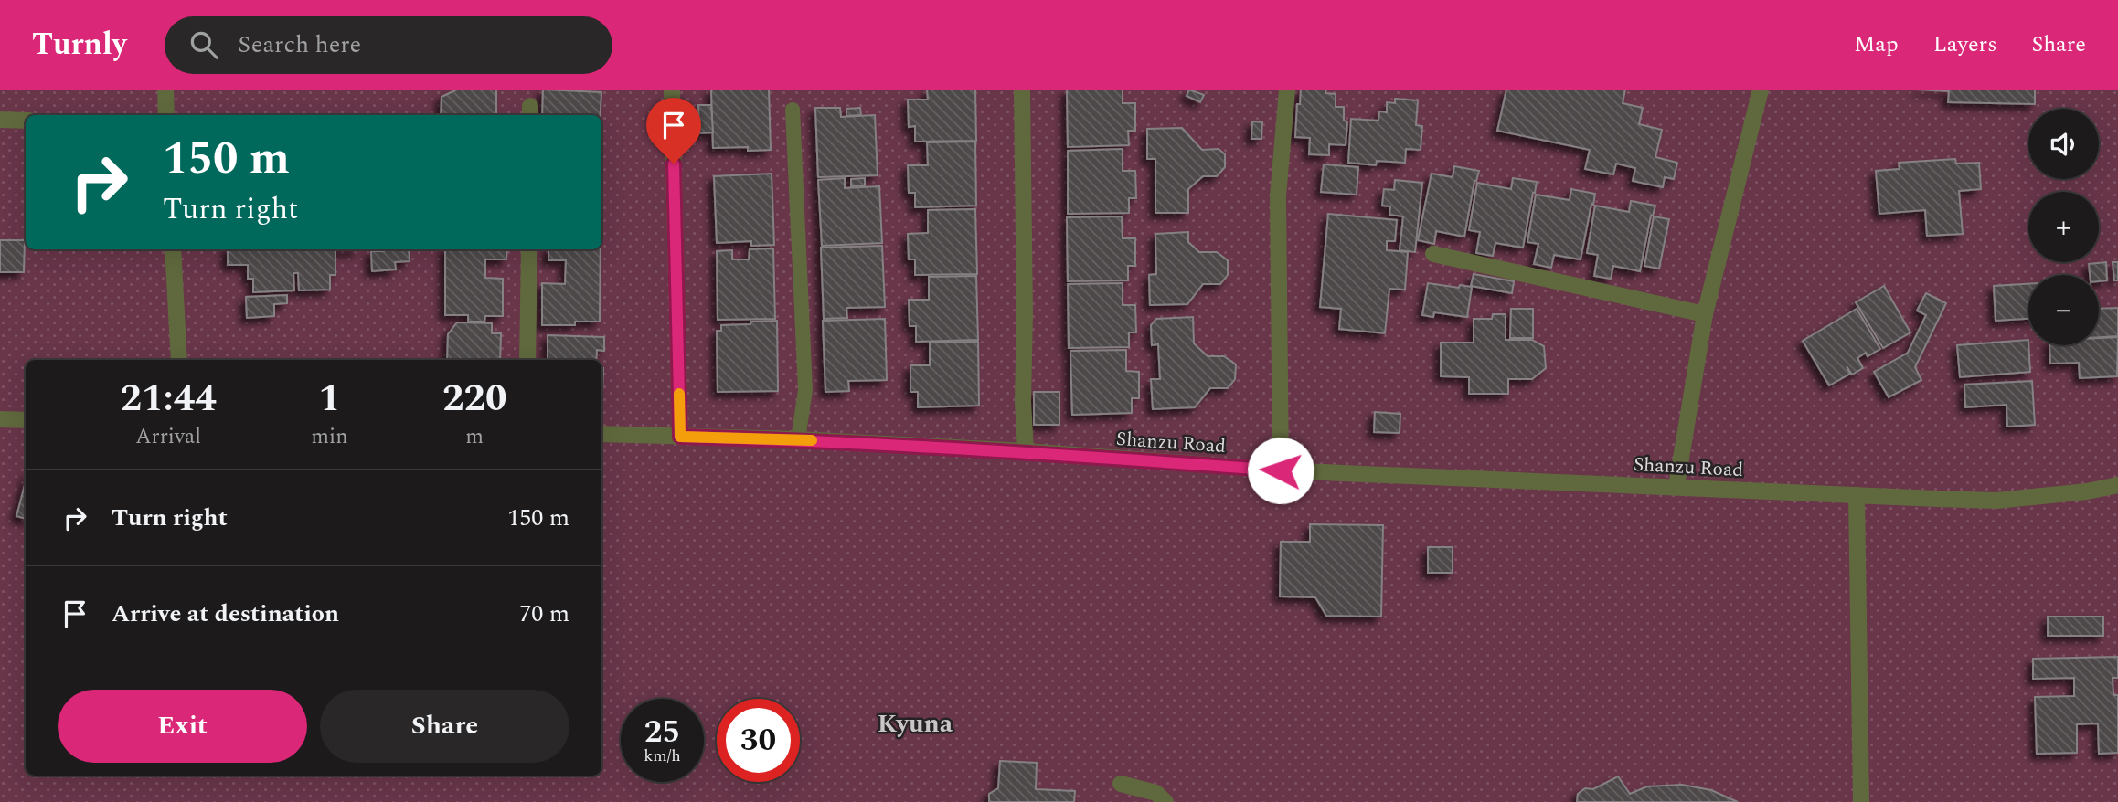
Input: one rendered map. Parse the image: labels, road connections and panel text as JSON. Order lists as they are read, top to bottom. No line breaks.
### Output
{"streets":{"street":["Shanzu Road"]},"districts":["Kyuna"],"page":{"header":"Turnly","search":"Search here","nav":["Map","Layers","Share"],"map_buttons":["+","−"],"turn":["150 m","Turn right"],"eta":["21:44","Arrival","1","min","220","m"],"list":[{"name":"Turn right","value":"150 m"},{"name":"Arrive at destination","value":"70 m"}],"buttons":["Exit","Share"],"speed":"25 km/h","limit":"30"}}
